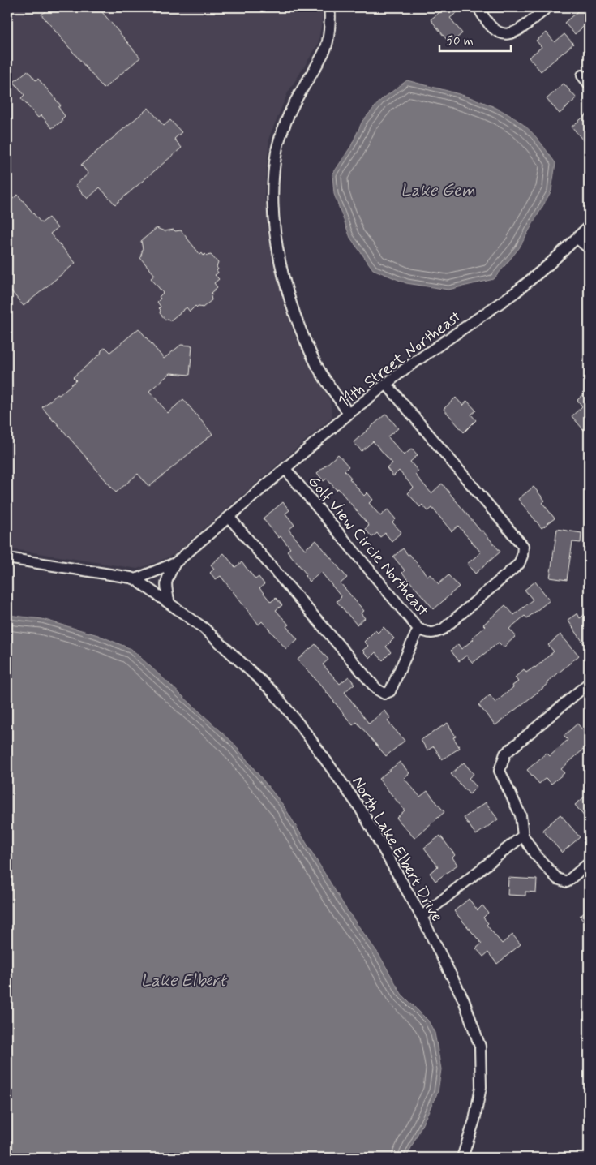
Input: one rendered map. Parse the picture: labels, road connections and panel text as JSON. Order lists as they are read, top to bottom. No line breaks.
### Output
{"streets":{"street":["11th Street Northeast","Golf View Circle Northeast","North Lake Elbert Drive"]},"crossings":[["11th Street Northeast","Golf View Circle Northeast"],["11th Street Northeast","North Lake Elbert Drive"]],"water":["Lake Gem","Lake Elbert"],"scale_bar":"50 m"}
